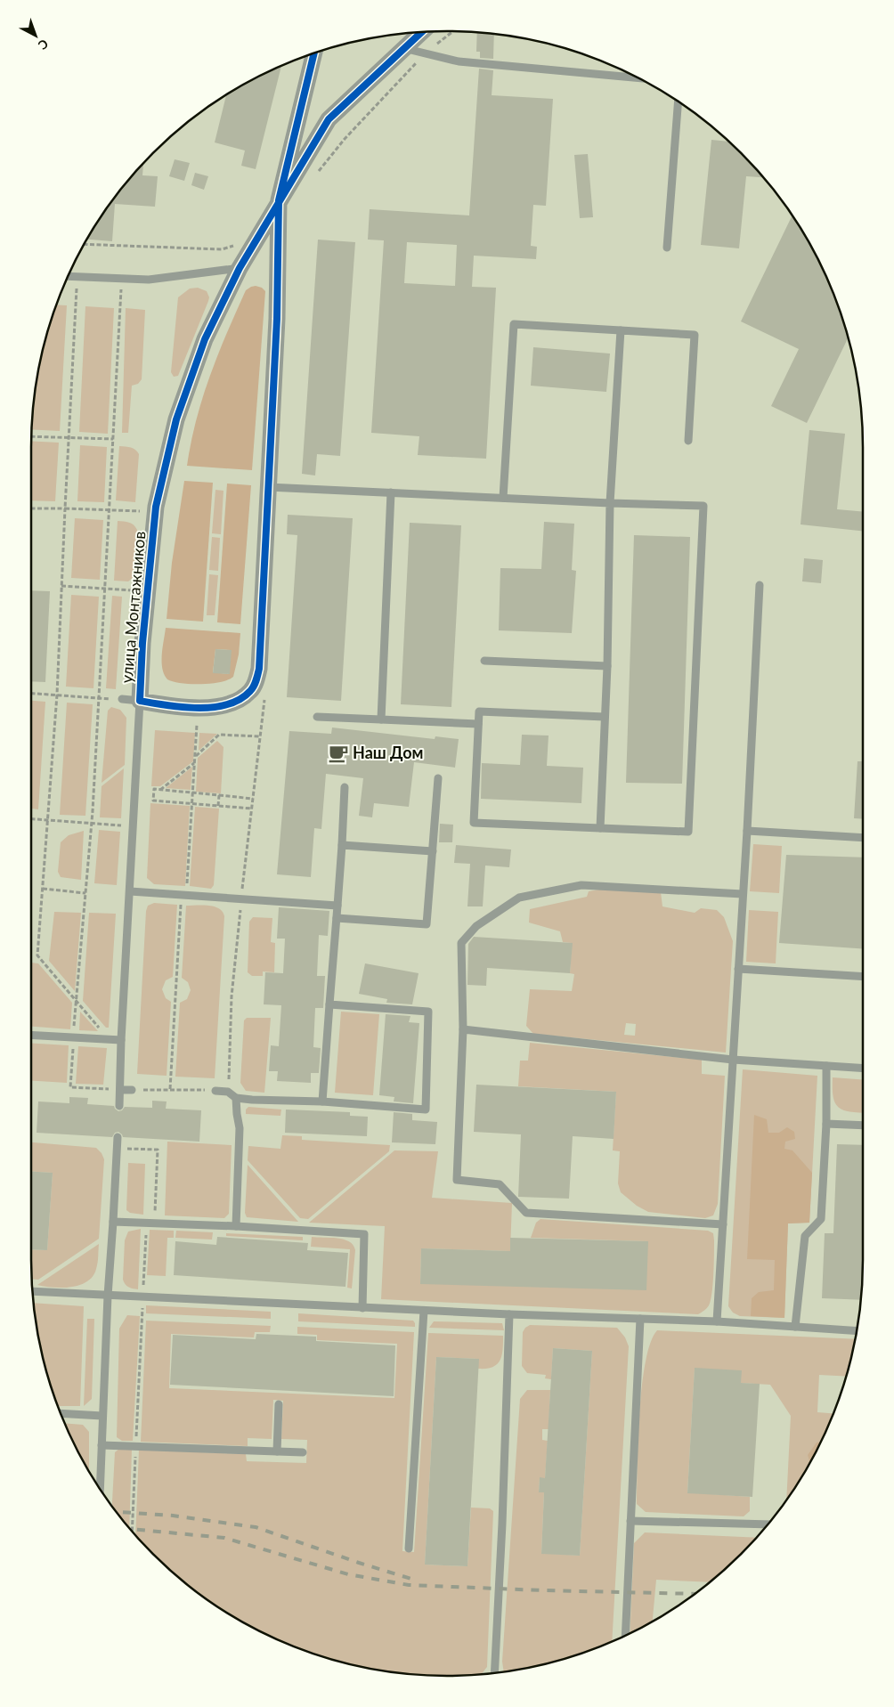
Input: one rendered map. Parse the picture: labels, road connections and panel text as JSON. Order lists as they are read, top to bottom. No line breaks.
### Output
{"streets":{"street":["улица Монтажников"]},"places":{"cafe":["Наш Дом"]},"north":"bottom right"}
